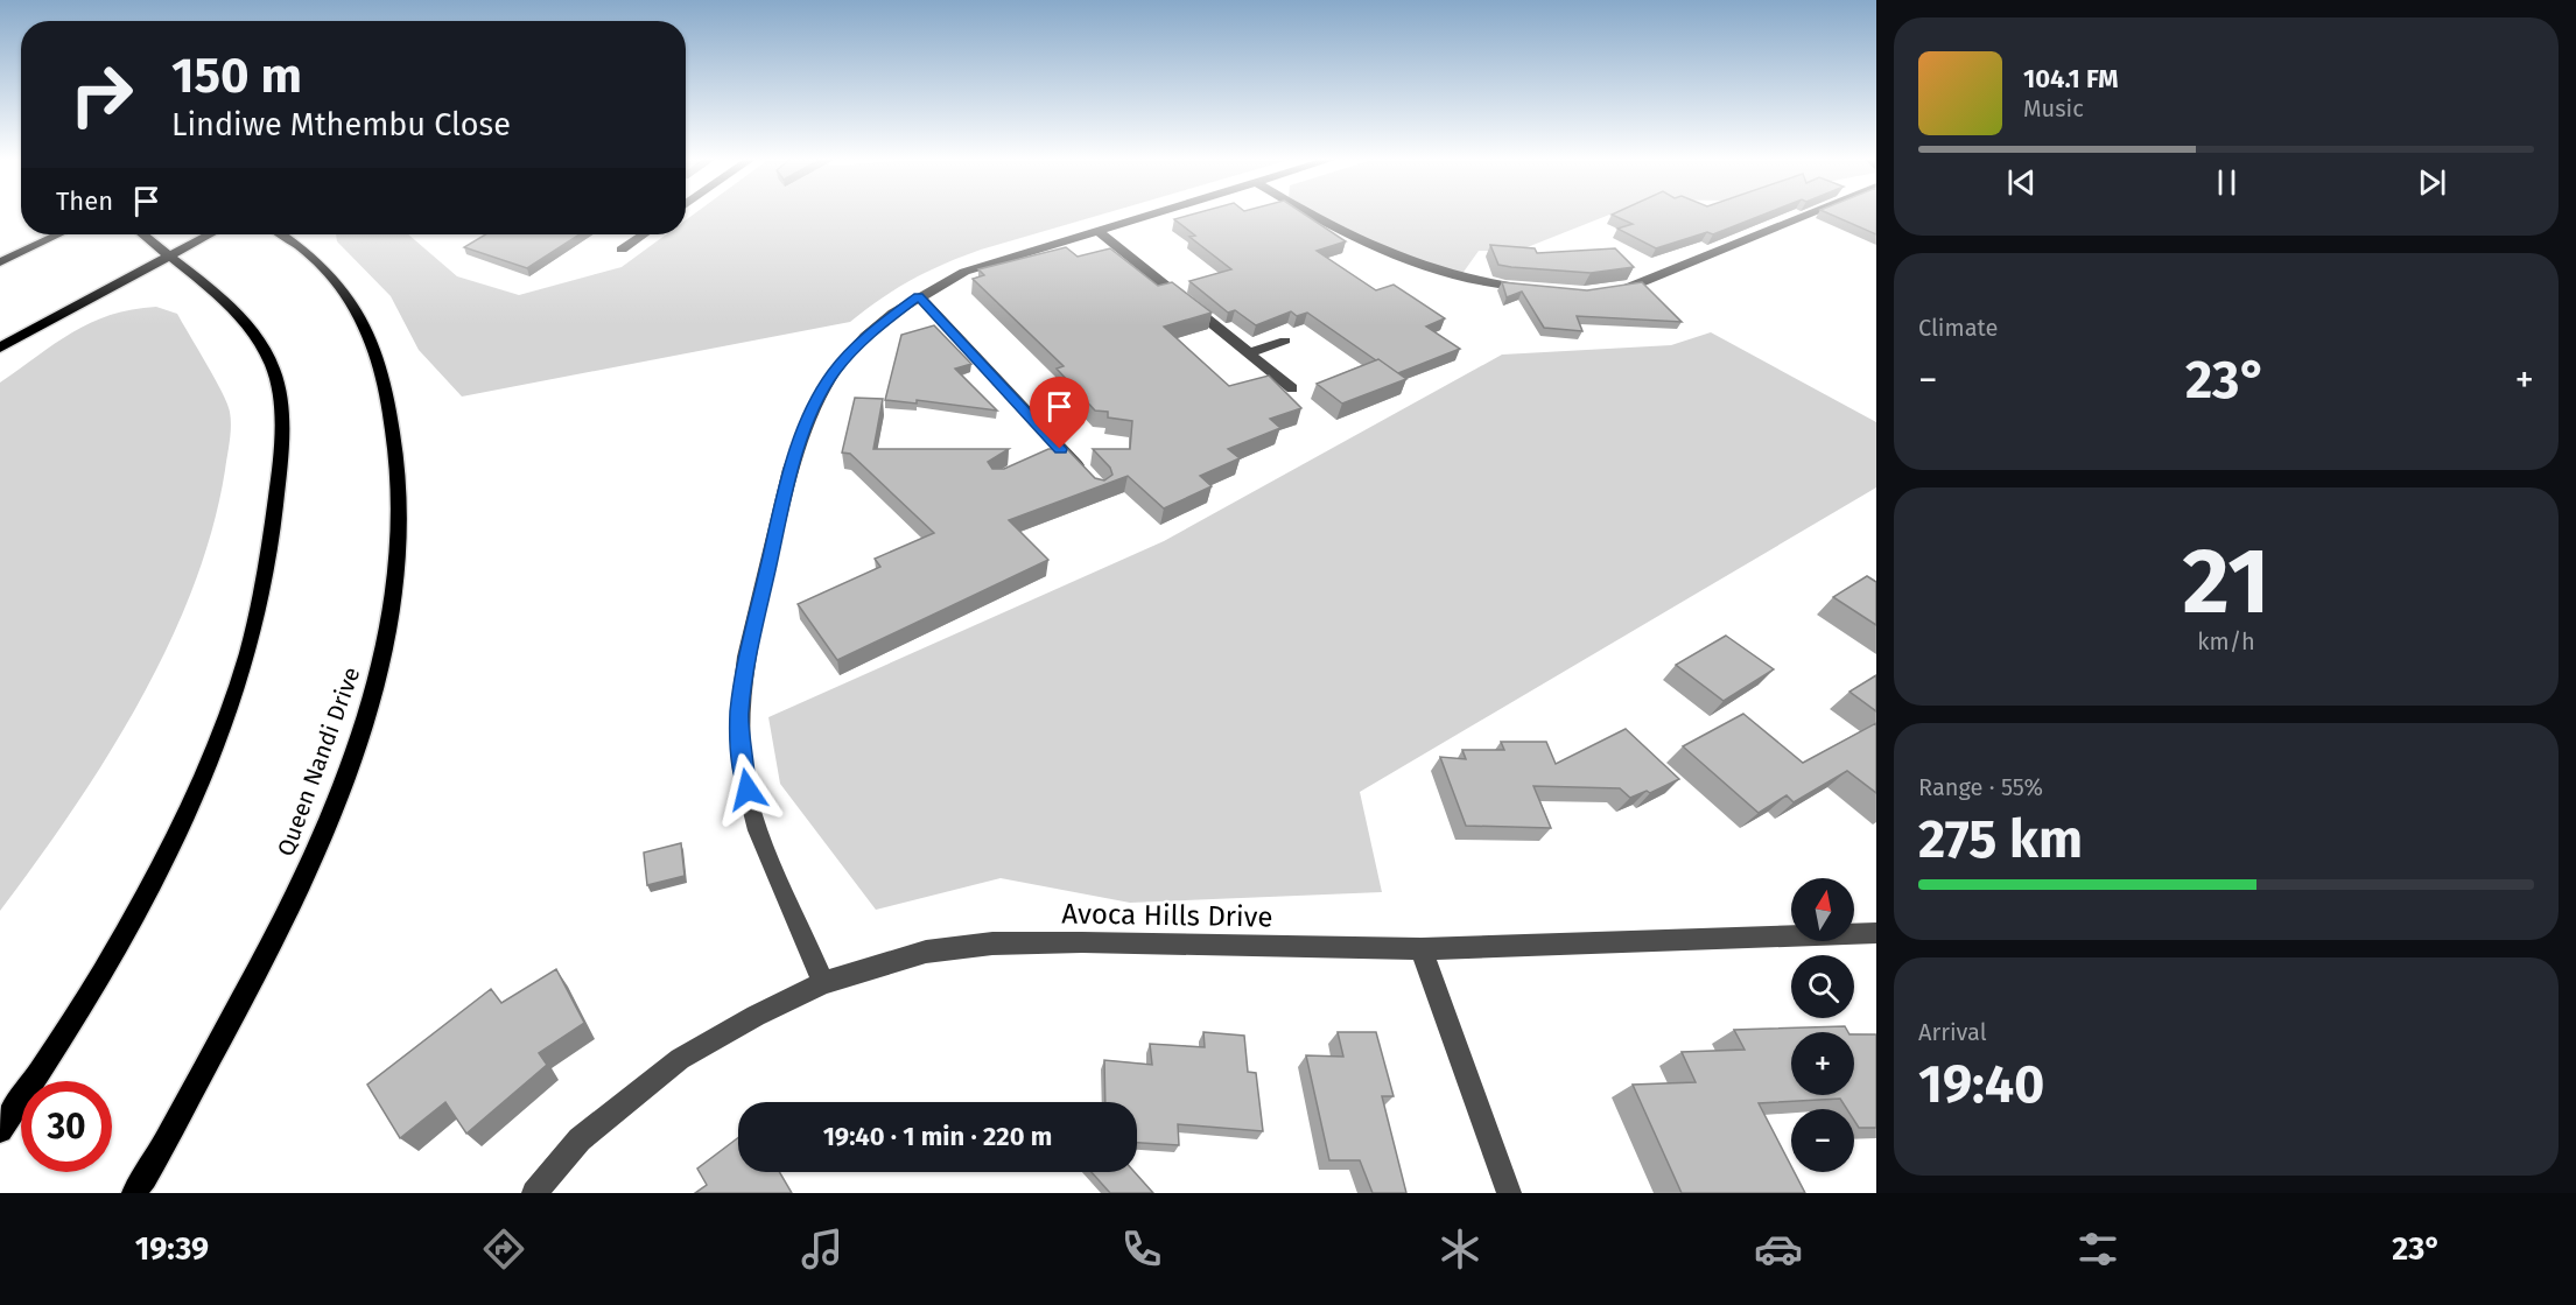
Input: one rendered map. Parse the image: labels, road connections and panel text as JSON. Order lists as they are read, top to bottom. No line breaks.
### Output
{"streets":{"main road":["Queen Nandi Drive"],"street":["Avoca Hills Drive"]},"north":"top","page":{"turn":["150 m","Lindiwe Mthembu Close"],"song":["104.1 FM","Music"],"then":"Then","tile":["Climate",["21","km/h"],["Range · 55%","275 km"],["Arrival","19:40"]],"heat":["−","23°","+"],"map_buttons":["+","−"],"limit":"30","trip":"19:40 · 1 min · 220 m","tabs":["19:39","23°"]}}
